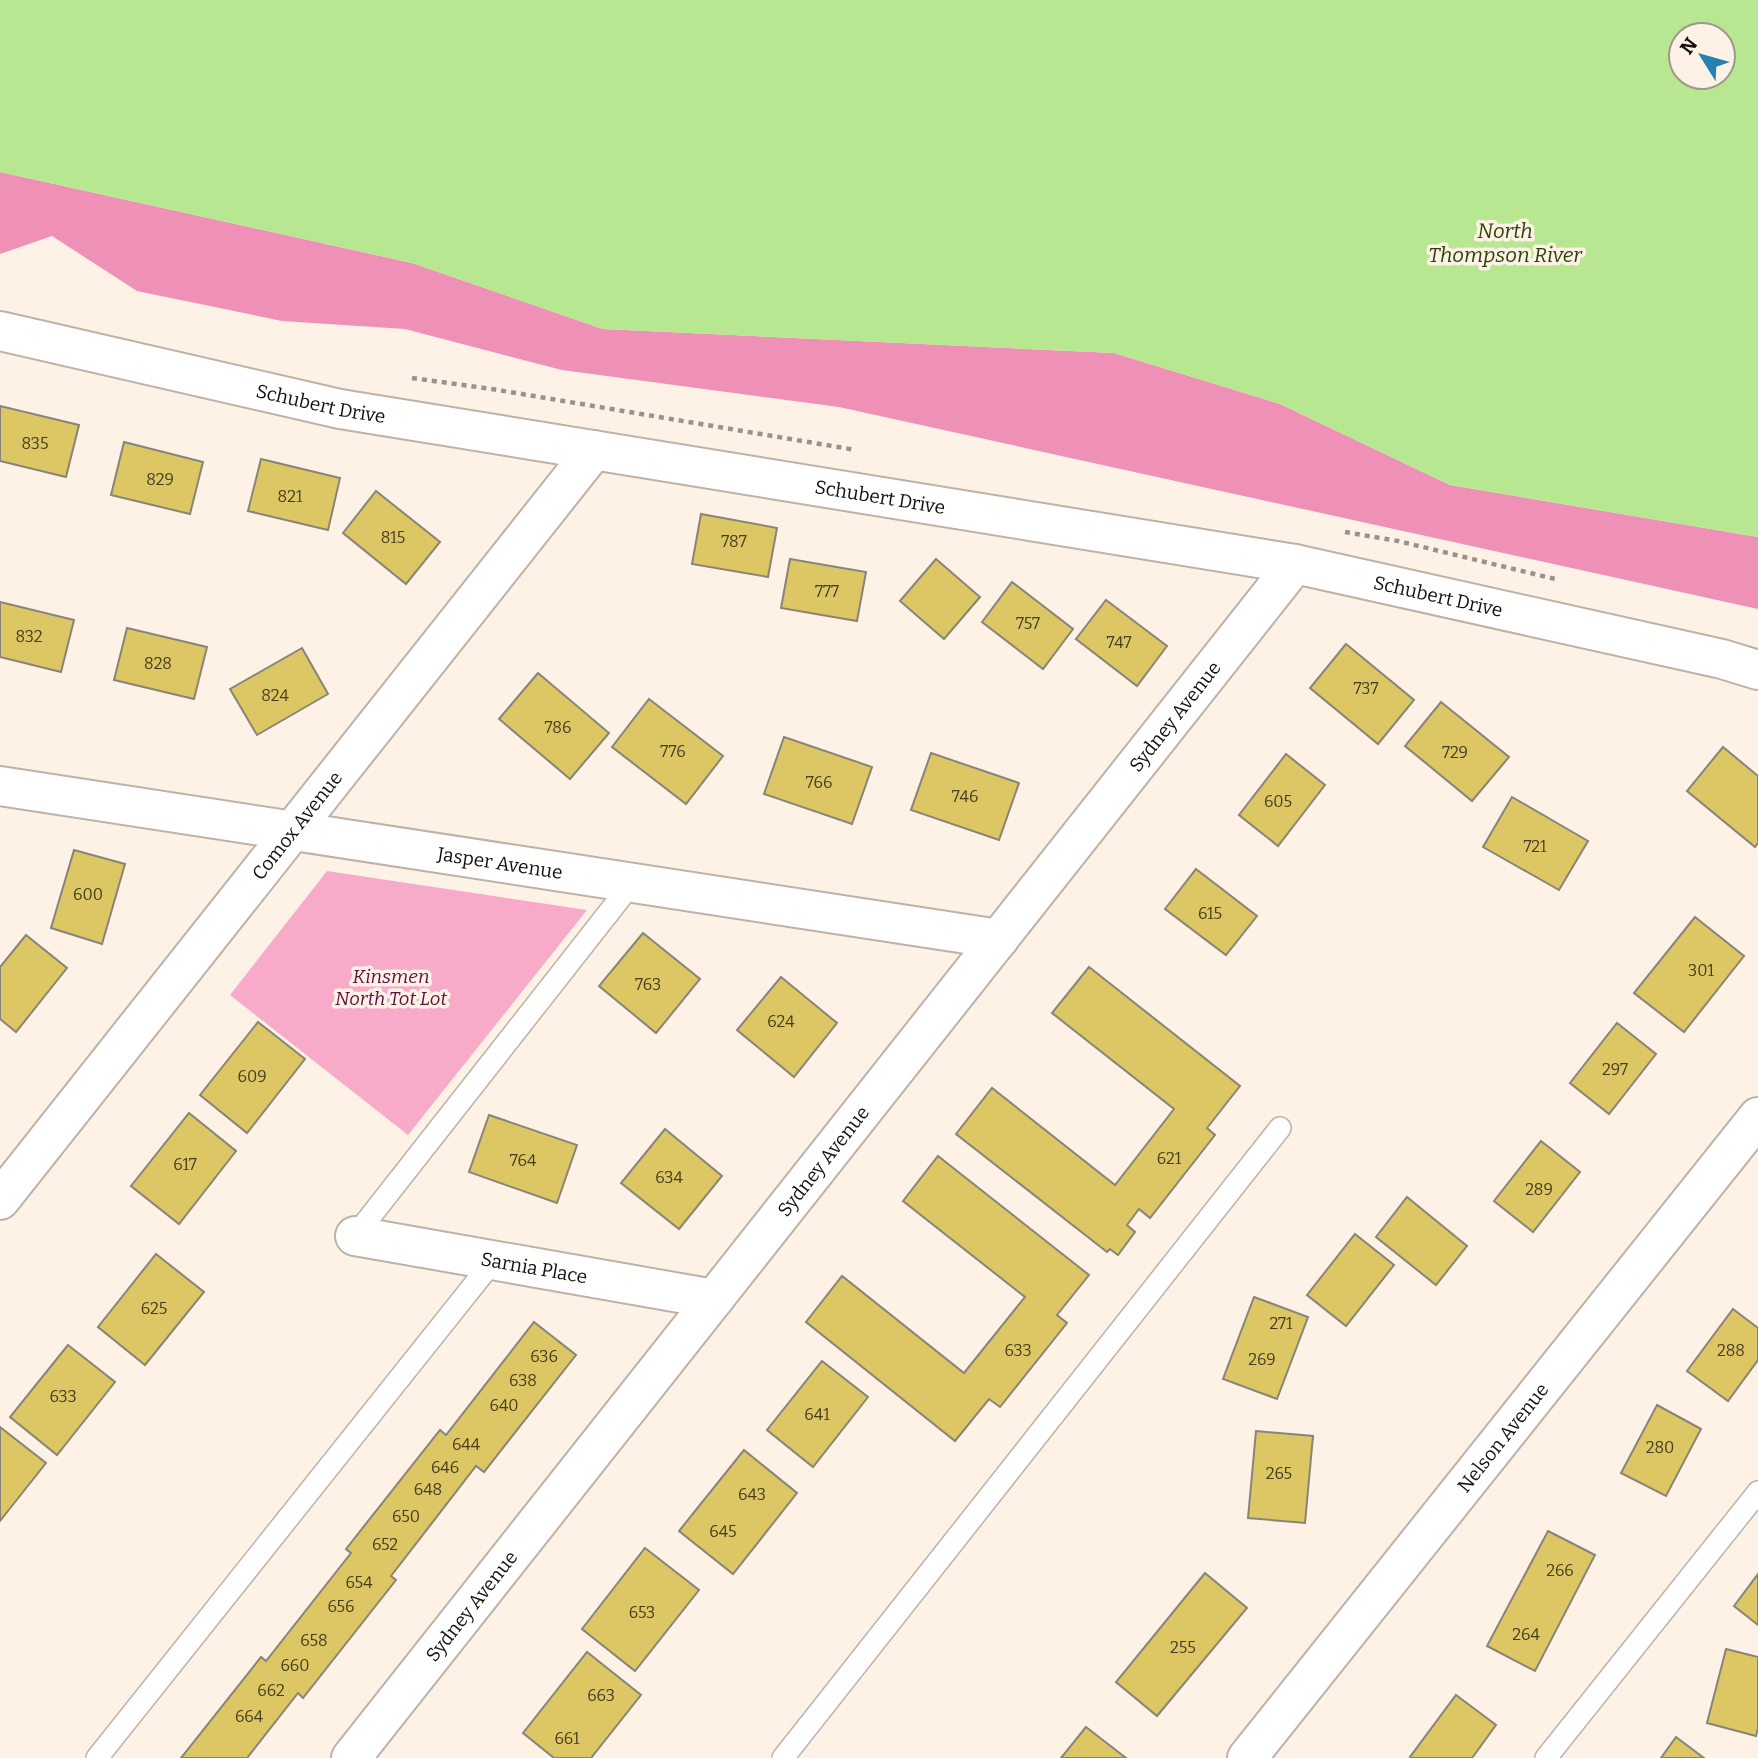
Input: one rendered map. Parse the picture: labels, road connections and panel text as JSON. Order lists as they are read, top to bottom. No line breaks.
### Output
{"streets":{"street":["Schubert Drive","Sydney Avenue","Comox Avenue","Jasper Avenue","Sarnia Place","Nelson Avenue"]},"crossings":[["Schubert Drive","Sydney Avenue"],["Schubert Drive","Comox Avenue"],["Sydney Avenue","Jasper Avenue"],["Sydney Avenue","Sarnia Place"],["Comox Avenue","Jasper Avenue"]],"water":["North Thompson River"],"parks":["Kinsmen North Tot Lot"],"house_numbers":["835","829","821","815","787","777","757","832","747","828","737","824","786","776","729","766","746","605","721","600","615","301","763","624","297","609","621","764","617","634","289","625","271","633","288","636","269","638","633","640","641","644","280","646","265","648","643","650","645","652","266","654","656","653","264","658","255","660","662","663","664","661"],"north":"top left"}
